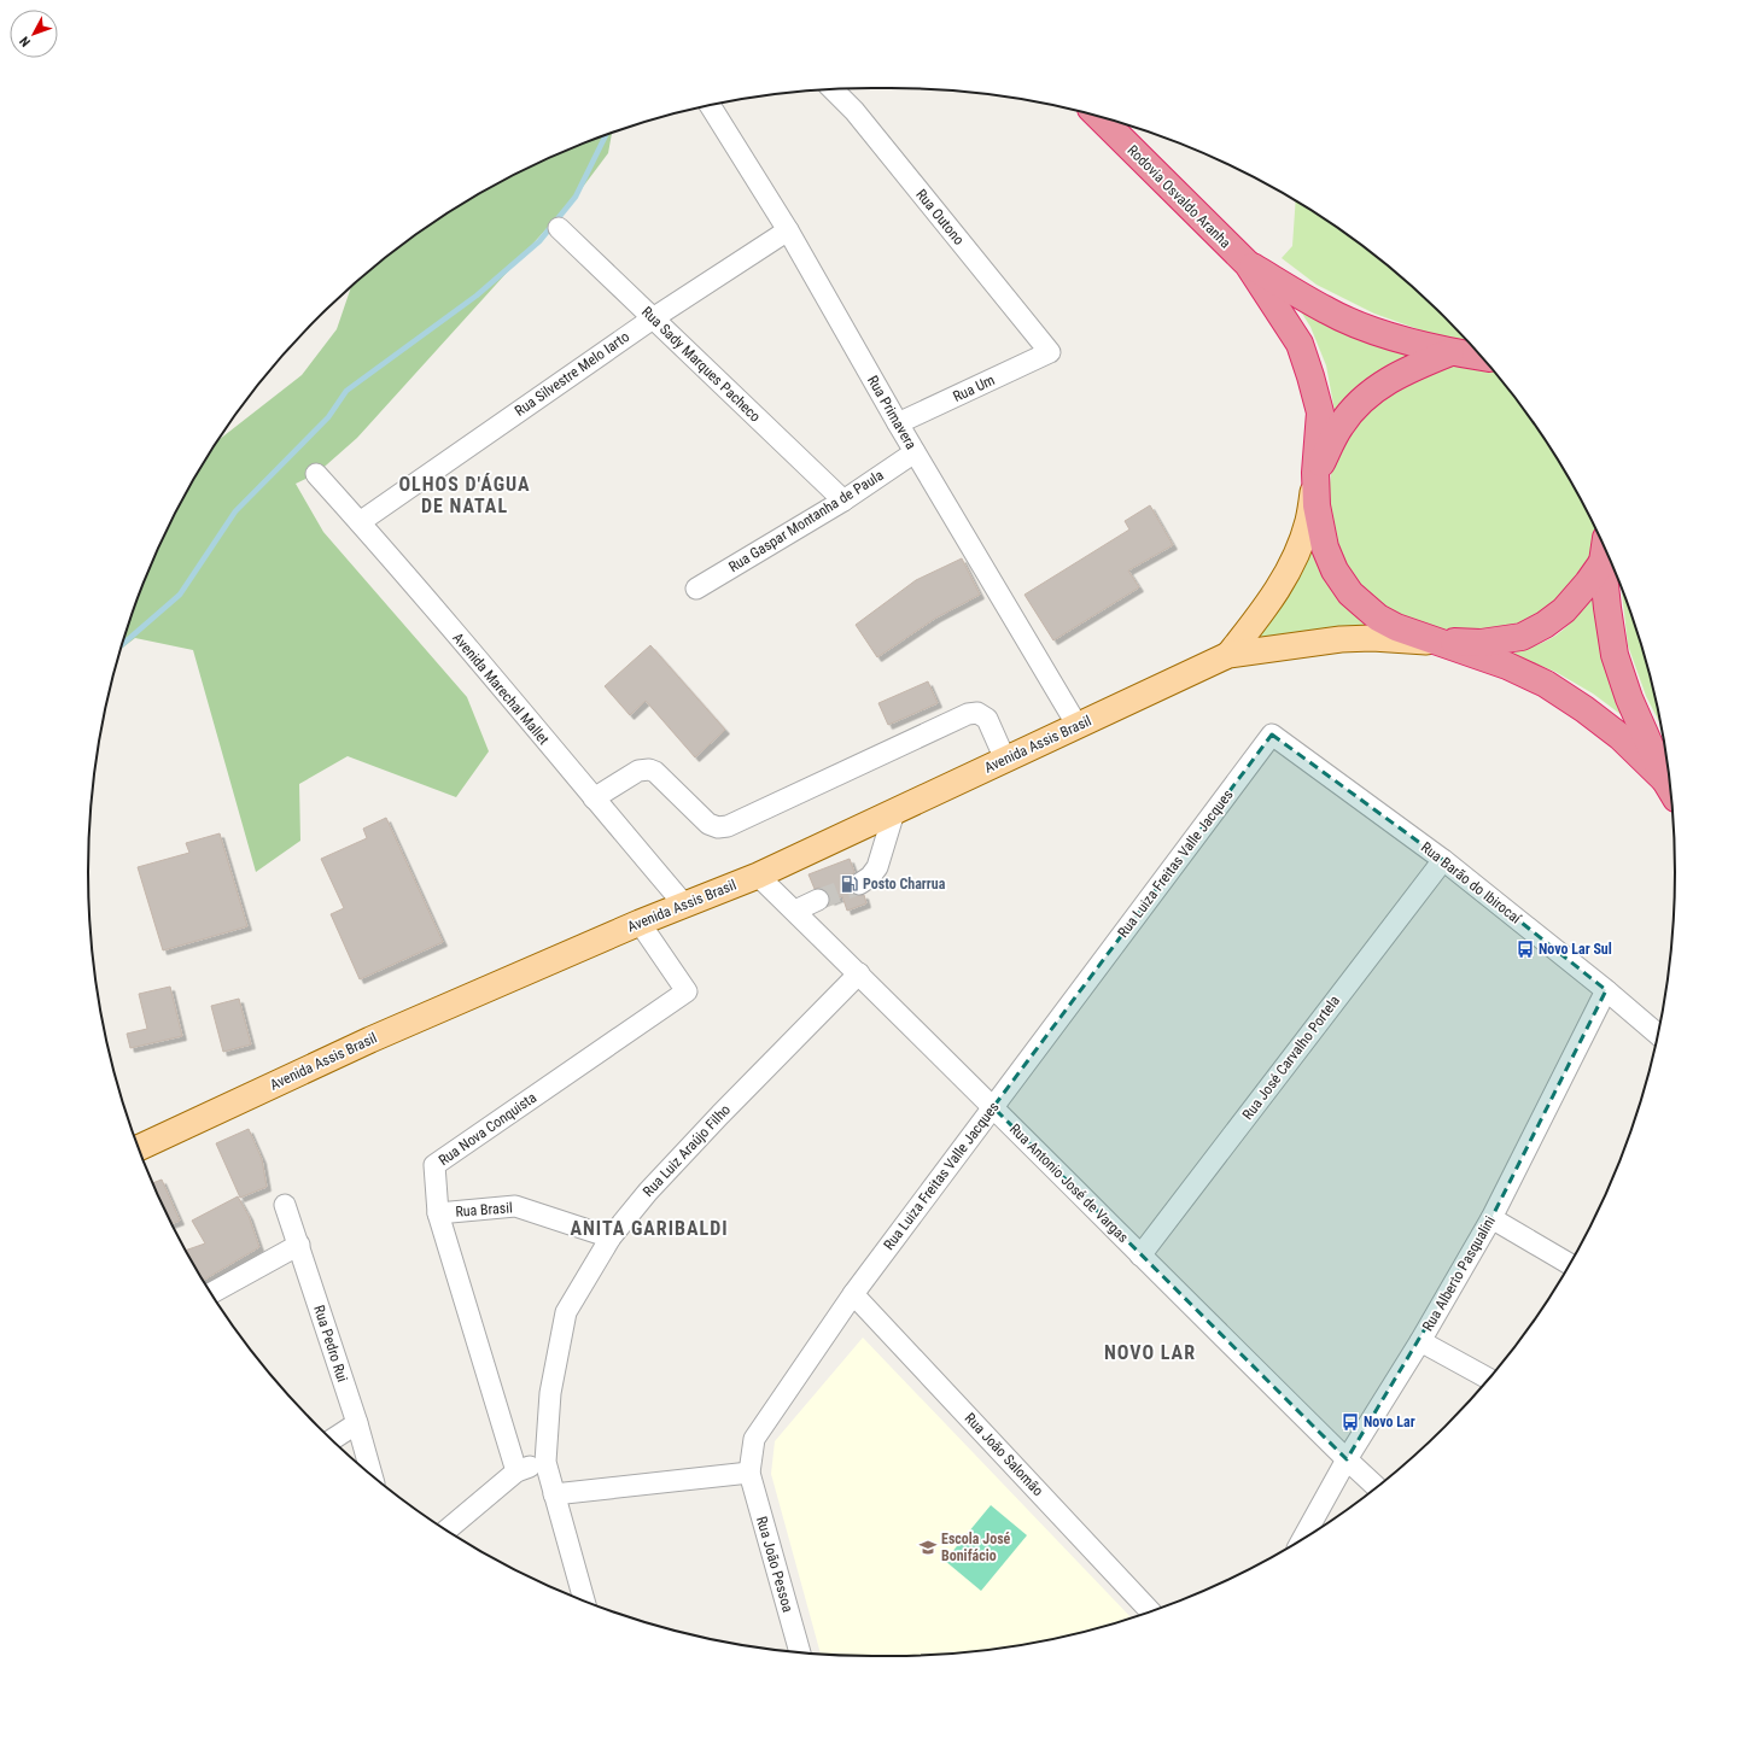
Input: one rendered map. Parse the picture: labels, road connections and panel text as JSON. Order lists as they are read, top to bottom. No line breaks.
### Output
{"streets":{"highway":["Rodovia Osvaldo Aranha"],"main road":["Avenida Assis Brasil"],"street":["Rua Outono","Rua Sady Marques Pacheco","Rua Silvestre Melo Iarto","Rua Um","Rua Primavera","Rua Gaspar Montanha de Paula","Avenida Marechal Mallet","Rua Luiza Freitas Valle Jacques","Rua Barão do Ibirocaí","Rua José Carvalho Portela","Rua Nova Conquista","Rua Luiz Araújo Filho","Rua Antonio José de Vargas","Rua Brasil","Rua Alberto Pasqualini","Rua Pedro Rui","Rua João Salomão","Rua João Pessoa"]},"crossings":[["Rua Outono","Rua Um"],["Rua Sady Marques Pacheco","Rua Silvestre Melo Iarto"],["Rua Sady Marques Pacheco","Rua Gaspar Montanha de Paula"],["Rua Silvestre Melo Iarto","Rua Primavera"],["Rua Silvestre Melo Iarto","Avenida Marechal Mallet"],["Rua Um","Rua Primavera"],["Rua Primavera","Rua Gaspar Montanha de Paula"],["Rua Primavera","Avenida Assis Brasil"],["Avenida Marechal Mallet","Avenida Assis Brasil"],["Avenida Assis Brasil","Rua Nova Conquista"],["Avenida Assis Brasil","Rua Antonio José de Vargas"],["Rua Luiza Freitas Valle Jacques","Rua Barão do Ibirocaí"],["Rua Luiza Freitas Valle Jacques","Rua Antonio José de Vargas"],["Rua Luiza Freitas Valle Jacques","Rua João Salomão"],["Rua Luiza Freitas Valle Jacques","Rua João Pessoa"],["Rua Barão do Ibirocaí","Rua José Carvalho Portela"],["Rua Barão do Ibirocaí","Rua Alberto Pasqualini"],["Rua José Carvalho Portela","Rua Antonio José de Vargas"],["Rua Nova Conquista","Rua Brasil"],["Rua Luiz Araújo Filho","Rua Antonio José de Vargas"],["Rua Luiz Araújo Filho","Rua Brasil"],["Rua Antonio José de Vargas","Rua Alberto Pasqualini"]],"districts":["OLHOS D'ÁGUA DE NATAL","ANITA GARIBALDI","NOVO LAR"],"places":{"fuel station":["Posto Charrua"],"bus stop":["Novo Lar Sul","Novo Lar"],"school or university":["Escola José Bonifácio"]},"north":"bottom left"}
